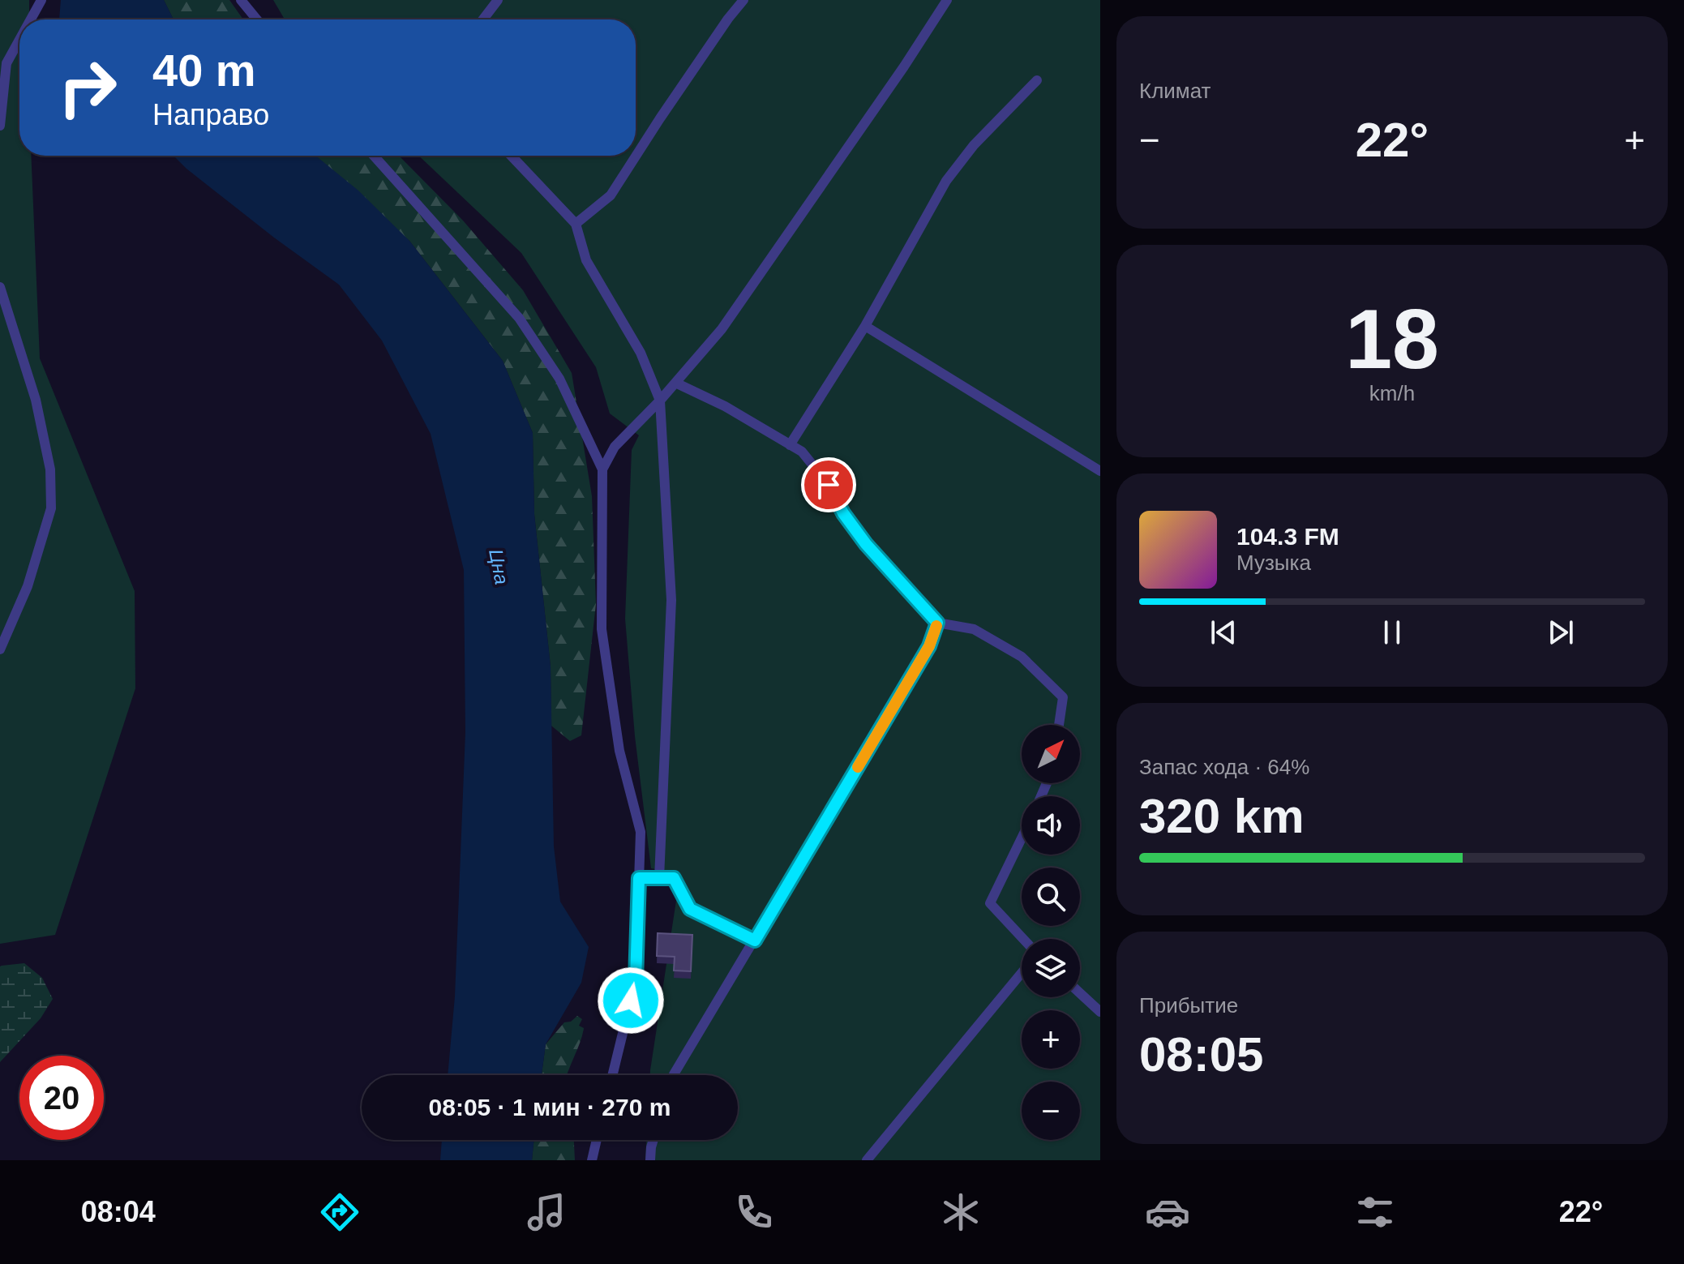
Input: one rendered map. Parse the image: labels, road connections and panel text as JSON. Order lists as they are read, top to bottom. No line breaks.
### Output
{"water":["Цна"],"north":"top right","page":{"tile":["Климат",["18","km/h"],["Запас хода · 64%","320 km"],["Прибытие","08:05"]],"turn":["40 m","Направо"],"heat":["−","22°","+"],"song":["104.3 FM","Музыка"],"map_buttons":["+","−"],"limit":"20","trip":"08:05 · 1 мин · 270 m","tabs":["08:04","22°"]}}
